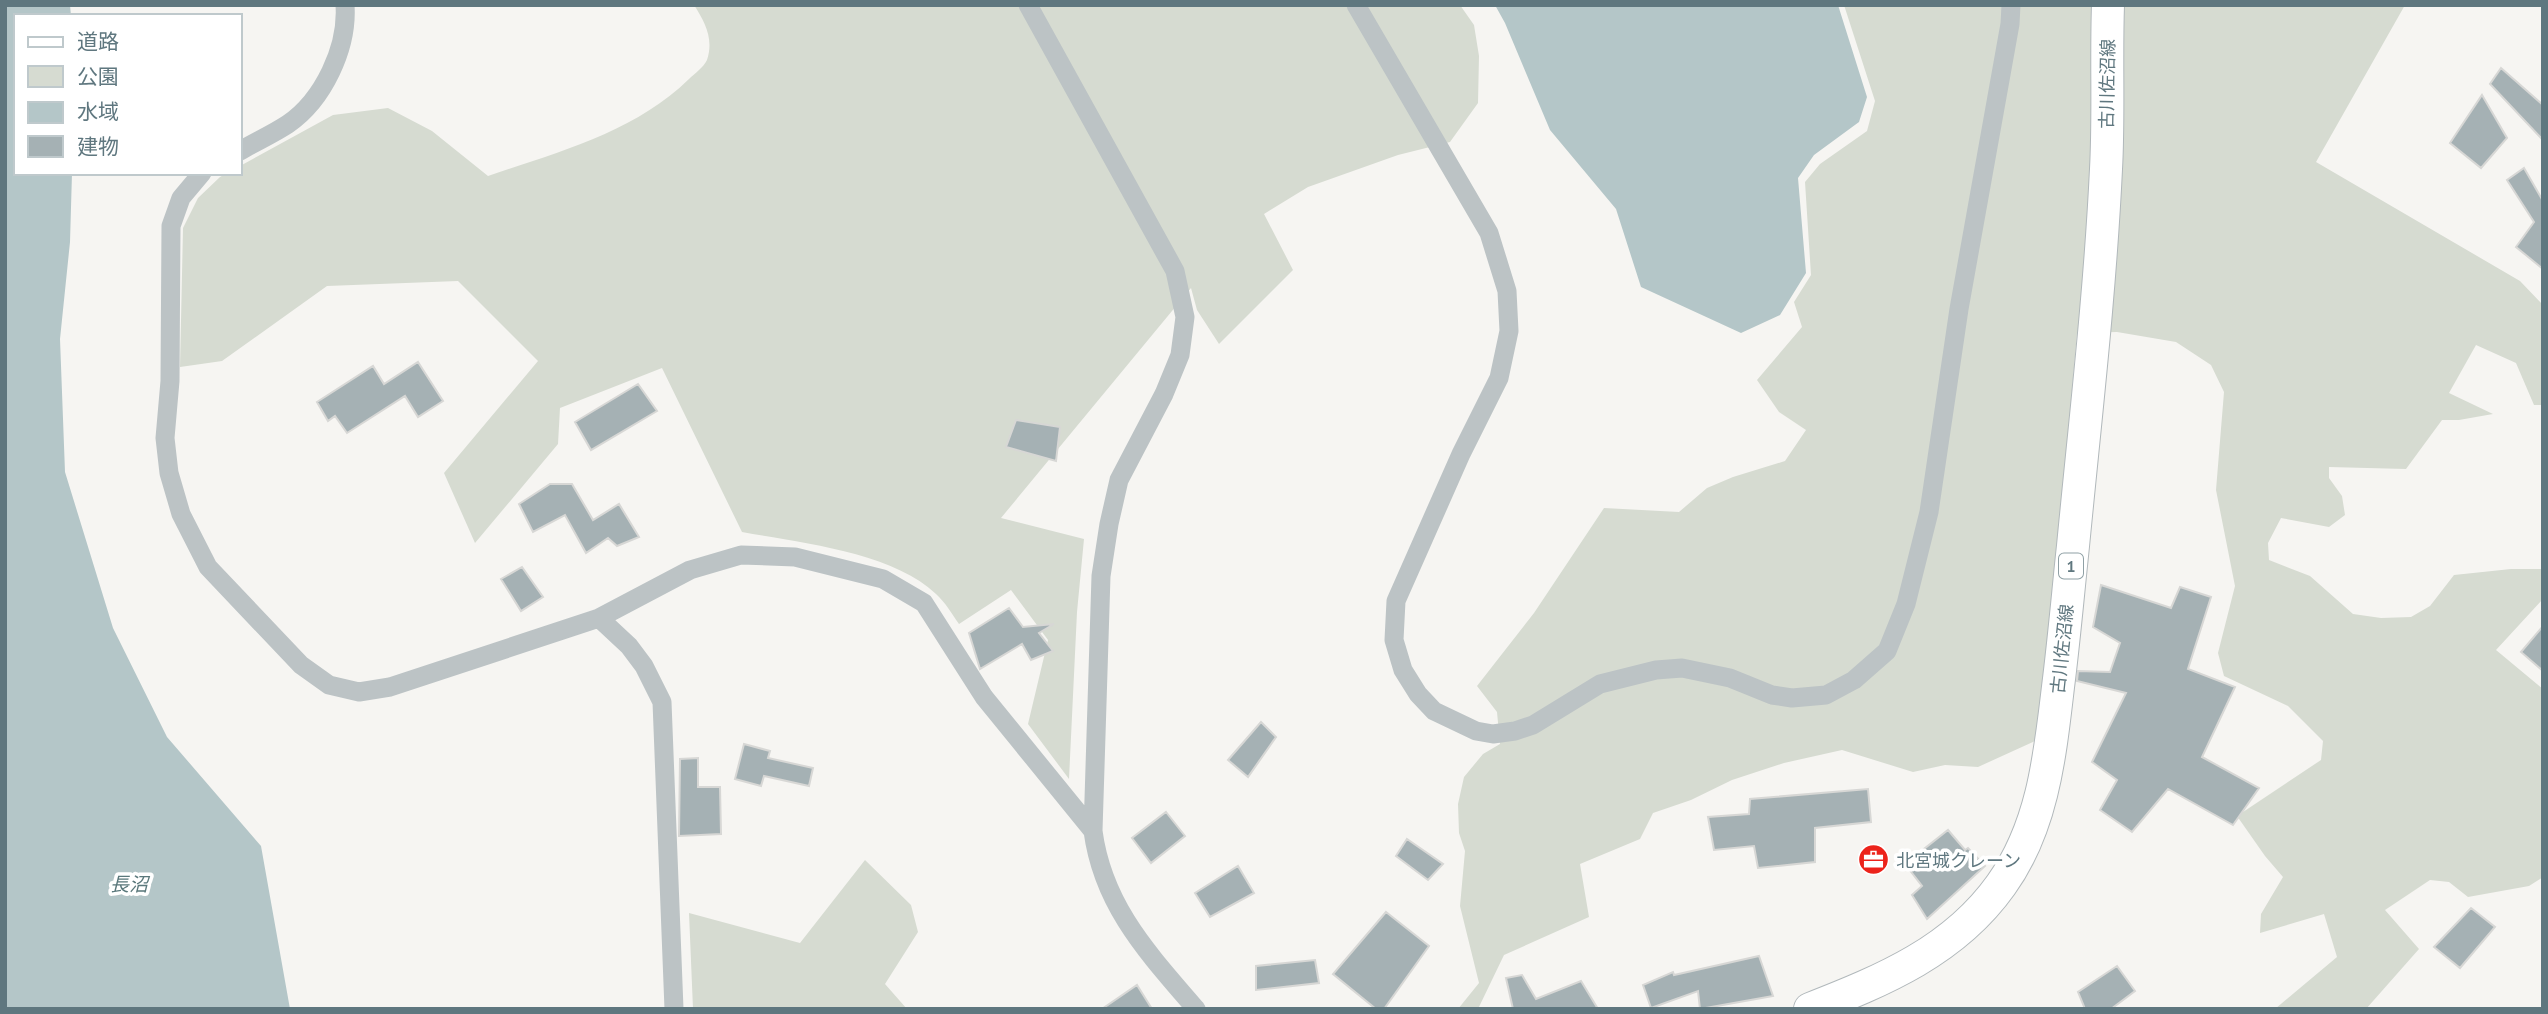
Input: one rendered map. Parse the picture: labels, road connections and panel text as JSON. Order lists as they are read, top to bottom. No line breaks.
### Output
{"streets":{"main road":["古川佐沼線","1"]},"water":["長沼"],"places":{"office":["北宮城クレーン"]},"legend":["道路","公園","水域","建物"]}
